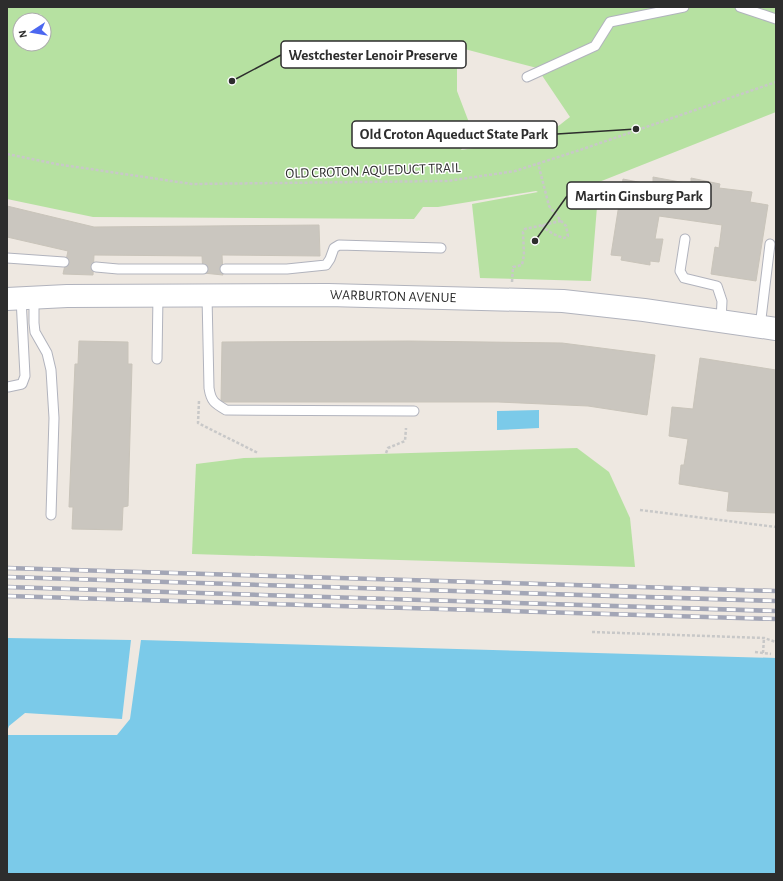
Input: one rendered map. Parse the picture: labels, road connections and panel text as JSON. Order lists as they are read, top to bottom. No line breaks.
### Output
{"streets":{"street":["WARBURTON AVENUE"],"path":["OLD CROTON AQUEDUCT TRAIL"]},"places":["Westchester Lenoir Preserve","Old Croton Aqueduct State Park","Martin Ginsburg Park"],"north":"left"}
